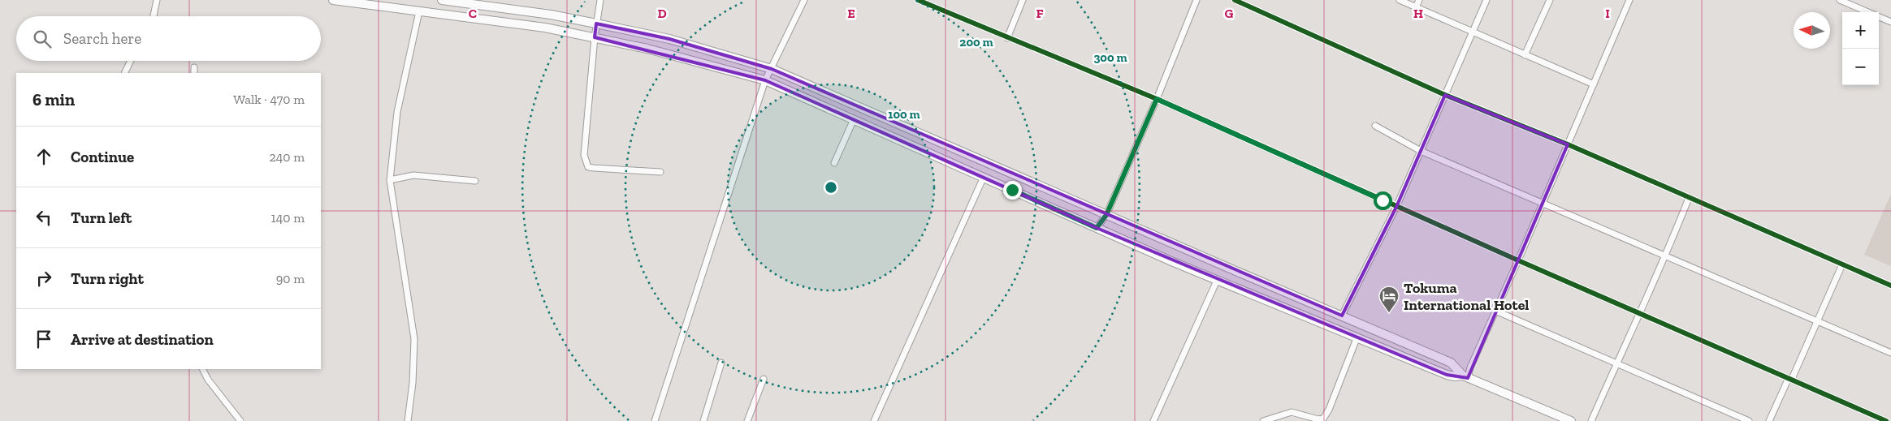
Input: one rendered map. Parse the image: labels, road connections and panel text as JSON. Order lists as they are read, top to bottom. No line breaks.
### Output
{"places":{"hotel":["Tokuma International Hotel"]},"north":"left","page":{"map_buttons":["+","−"],"search":"Search here","heading":["6 min","Walk · 470 m"],"list":[["Continue","240 m"],["Turn left","140 m"],["Turn right","90 m"],"Arrive at destination"]},"grid":{"columns":["C","D","E","F","G","H","I"]},"rings":["200 m","300 m","100 m"]}
